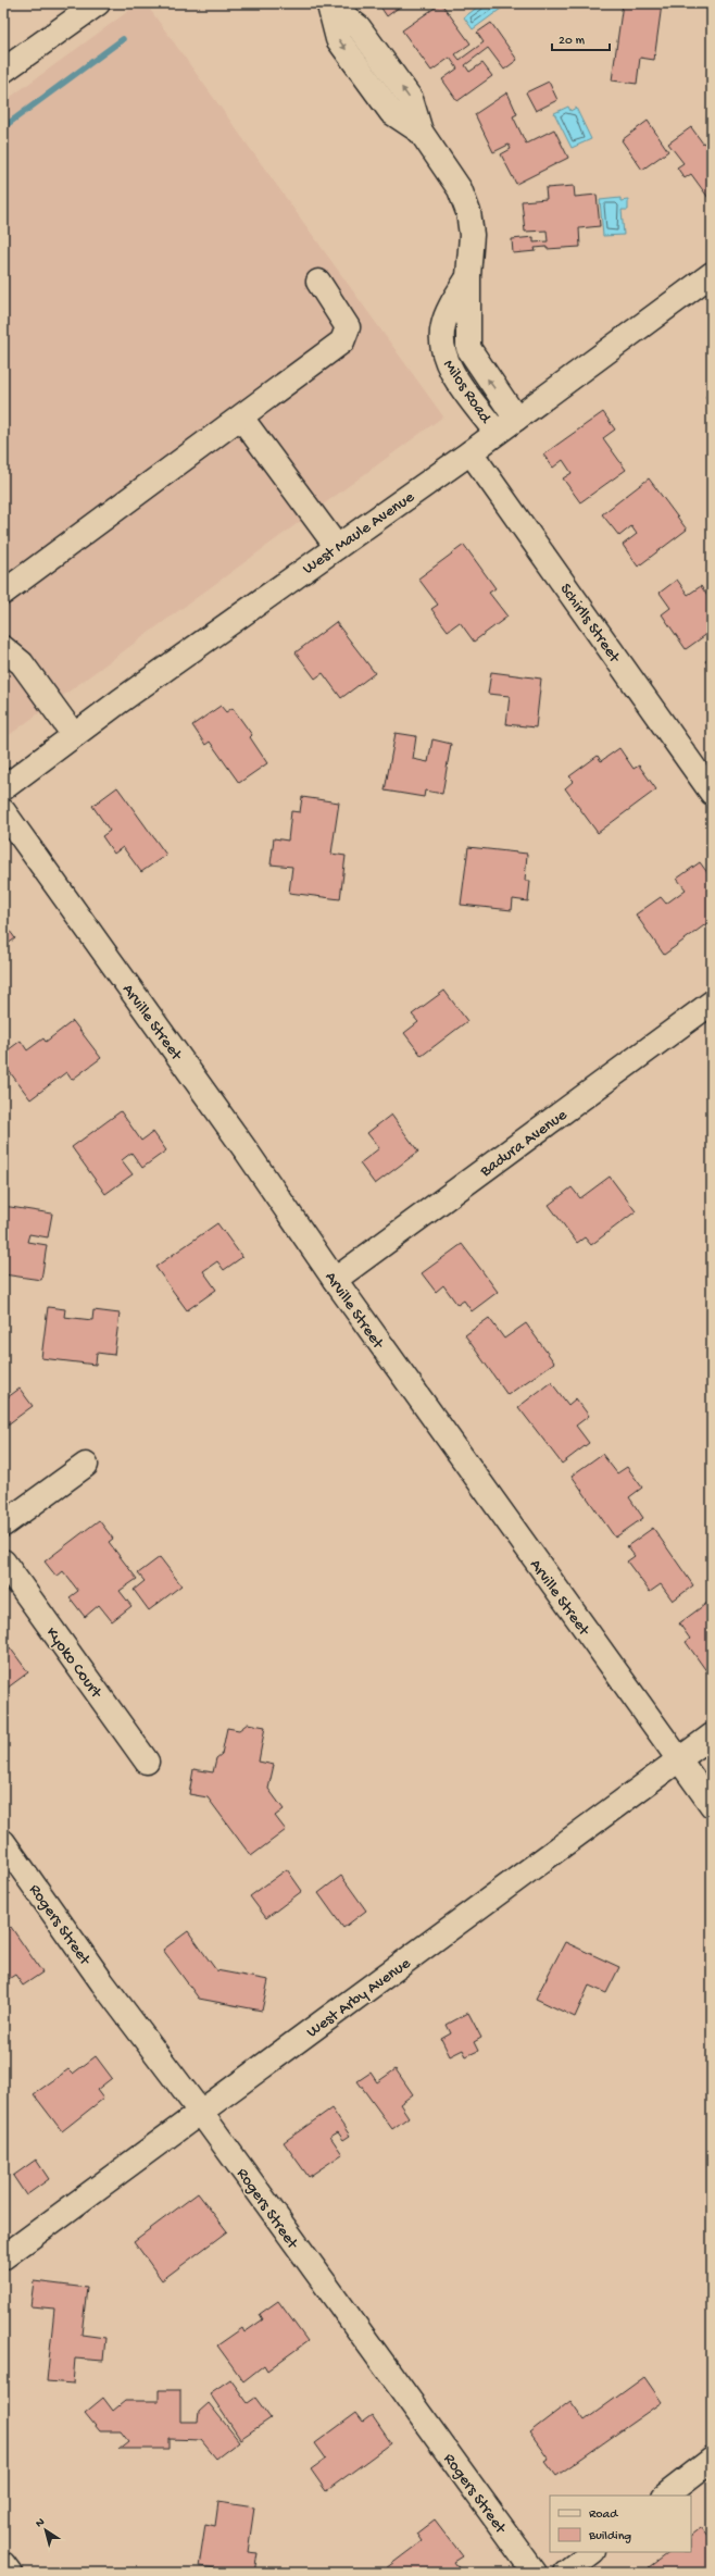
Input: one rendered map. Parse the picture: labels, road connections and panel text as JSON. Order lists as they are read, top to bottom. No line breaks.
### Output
{"streets":{"street":["Milos Road","West Maule Avenue","Schirlls Street","Arville Street","Badura Avenue","Kyoko Court","Rogers Street","West Arby Avenue"]},"crossings":[["Milos Road","West Maule Avenue"],["West Maule Avenue","Schirlls Street"],["Arville Street","Badura Avenue"],["Arville Street","West Arby Avenue"],["Rogers Street","West Arby Avenue"]],"legend":["Road","Building"],"scale_bar":"20 m","north":"top left"}
